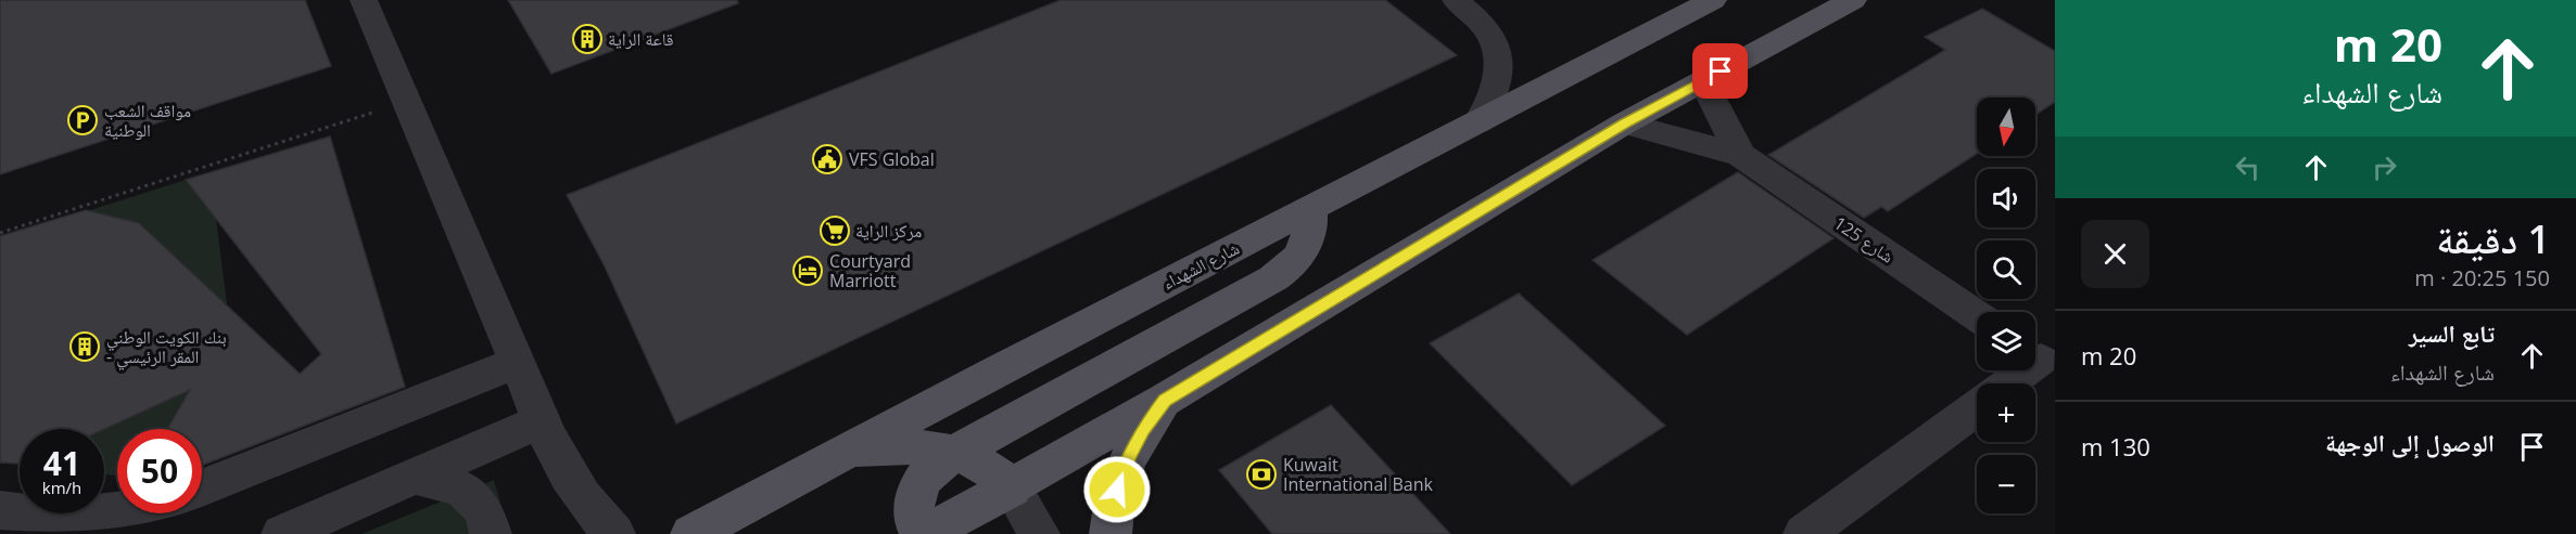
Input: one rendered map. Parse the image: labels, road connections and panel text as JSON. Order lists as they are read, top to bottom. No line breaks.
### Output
{"streets":{"main road":["شارع الشهداء"],"street":["شارع 125"]},"places":{"building":["قاعة الراية","بنك الكويت الوطني - المقر الرئيسي"],"parking":["مواقف الشعب الوطنية"],"public building":["VFS Global"],"supermarket":["مركز الراية"],"hotel":["Courtyard Marriott"],"bank":["Kuwait International Bank"]},"north":"bottom","page":{"turn":["20 m","شارع الشهداء"],"map_buttons":["+","−"],"heading":["1 دقيقة","150 m · 20:25"],"list":[{"name":"تابع السير","note":"شارع الشهداء","value":"20 m"},{"name":"الوصول إلى الوجهة","value":"130 m"}],"speed":"41 km/h","limit":"50"}}
